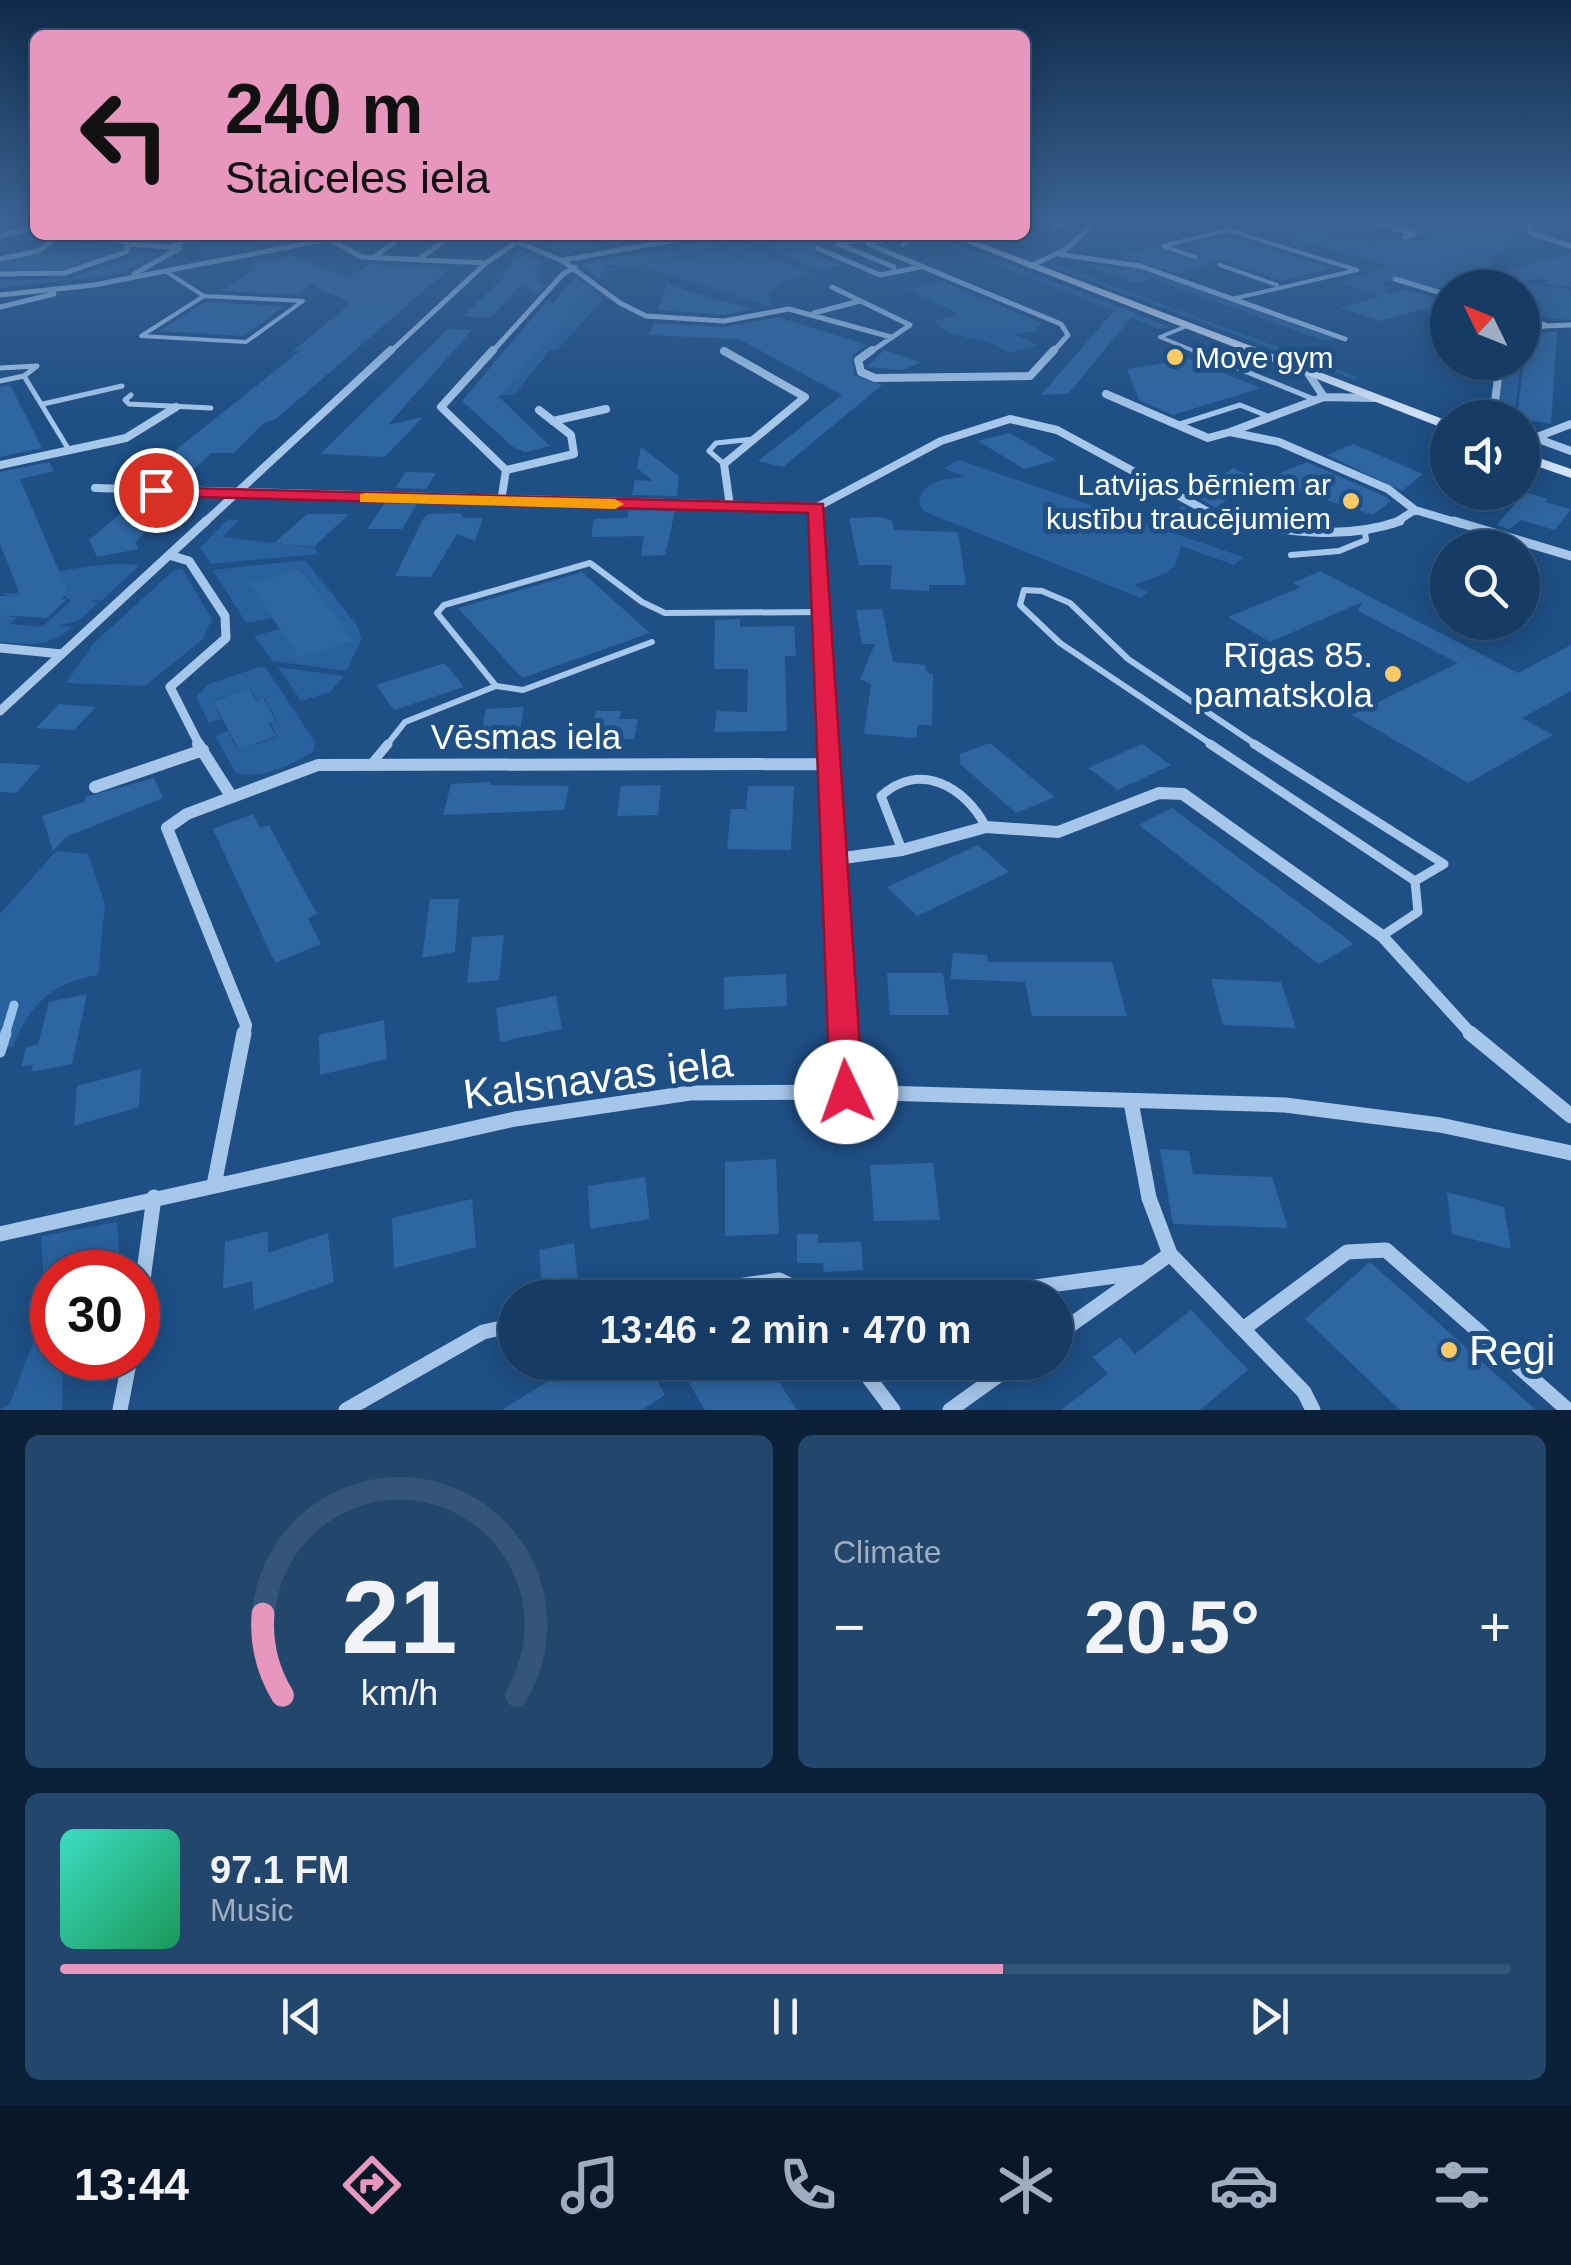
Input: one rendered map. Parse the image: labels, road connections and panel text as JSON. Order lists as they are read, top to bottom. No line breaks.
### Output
{"streets":{"street":["Vēsmas iela","Kalsnavas iela"]},"crossings":[["Vēsmas iela","Kalsnavas iela"]],"places":["Move gym","Latvijas bērniem ar kustību traucējumiem","Rīgas 85. pamatskola","Regi"],"north":"top left","page":{"turn":["240 m","Staiceles iela"],"limit":"30","trip":"13:46 · 2 min · 470 m","tile":"Climate","heat":["−","20.5°","+"],"song":["97.1 FM","Music"],"tabs":"13:44","gauge":["21","km/h"]}}
